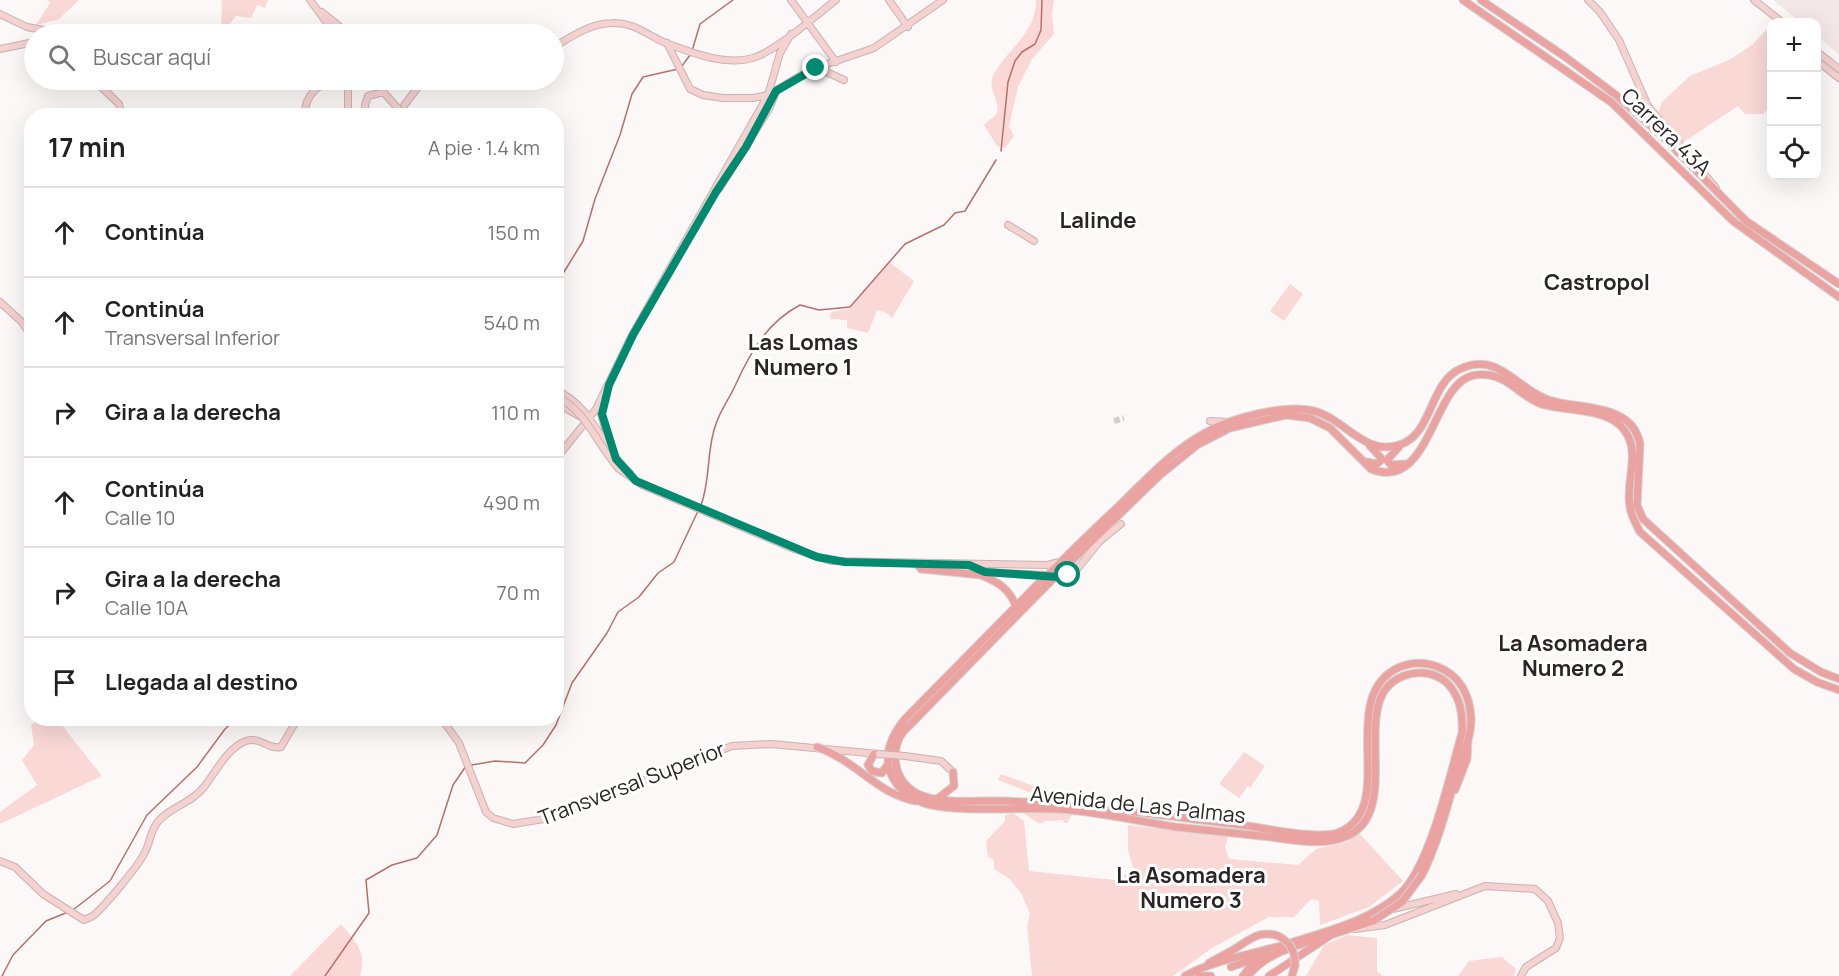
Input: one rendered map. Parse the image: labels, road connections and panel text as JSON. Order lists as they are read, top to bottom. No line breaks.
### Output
{"streets":{"main road":["Carrera 43A","Transversal Superior","Avenida de Las Palmas"]},"districts":["Lalinde","Castropol","Las Lomas Numero 1","La Asomadera Numero 2","La Asomadera Numero 3"],"page":{"map_buttons":["+","−"],"search":"Buscar aquí","heading":["17 min","A pie · 1.4 km"],"list":[["Continúa","150 m"],["Continúa","Transversal Inferior","540 m"],["Gira a la derecha","110 m"],["Continúa","Calle 10","490 m"],["Gira a la derecha","Calle 10A","70 m"],"Llegada al destino"]}}
